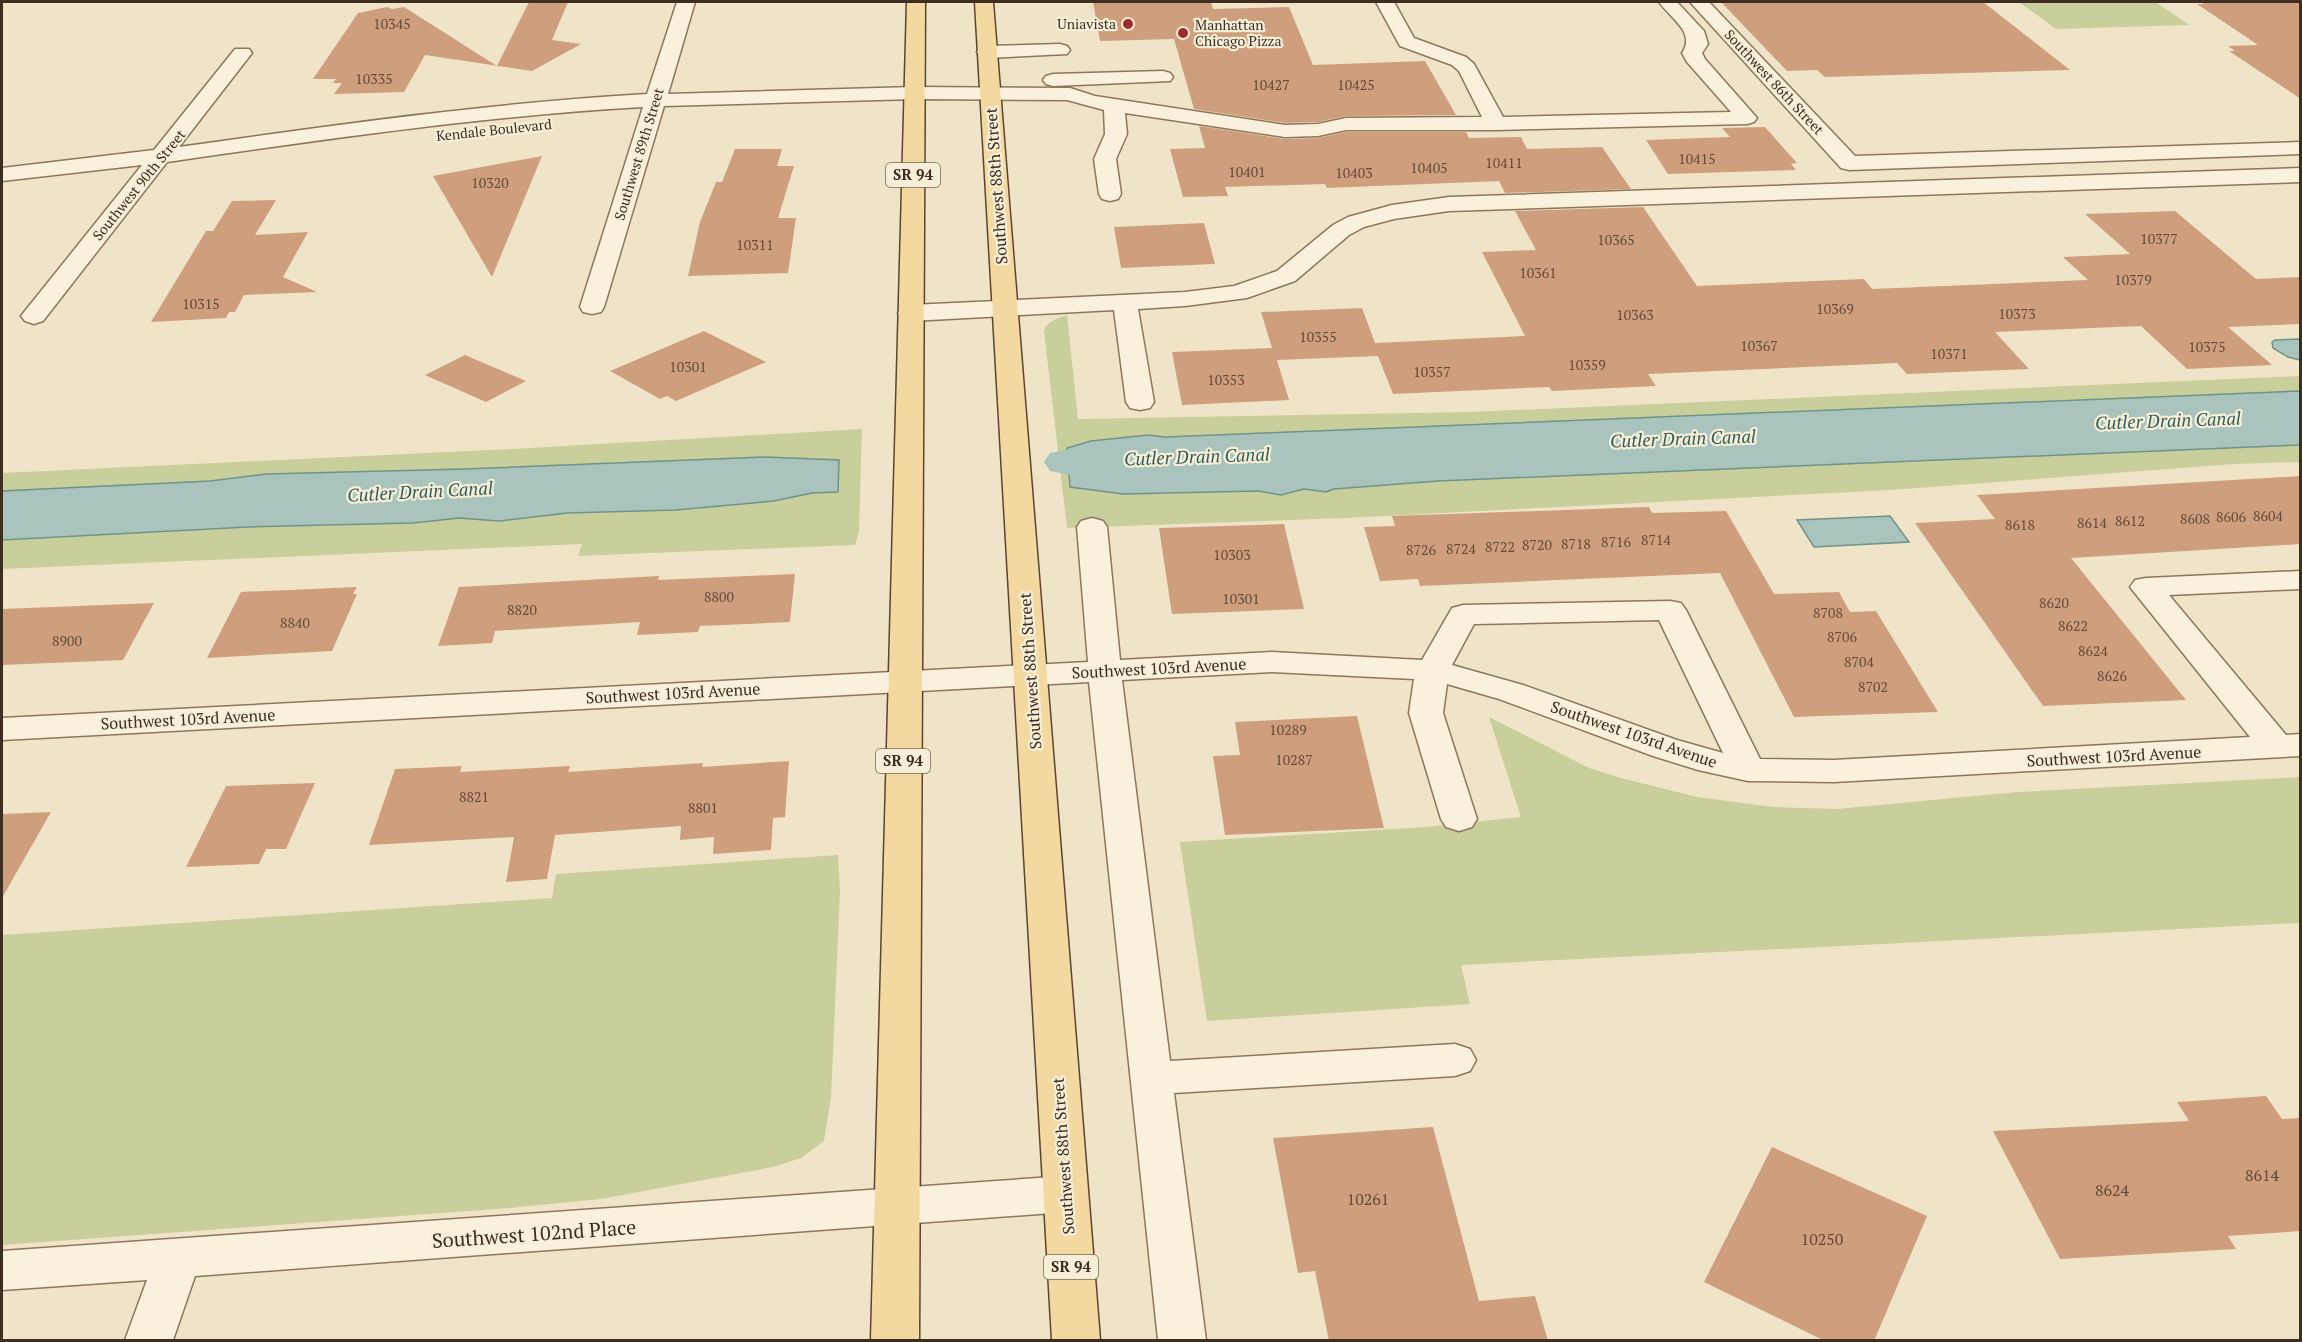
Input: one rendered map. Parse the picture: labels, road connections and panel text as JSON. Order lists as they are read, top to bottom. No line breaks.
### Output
{"streets":{"main road":["SR 94","Southwest 88th Street"],"street":["Southwest 86th Street","Kendale Boulevard","Southwest 89th Street","Southwest 90th Street","Southwest 103rd Avenue","Southwest 102nd Place"]},"crossings":[["Kendale Boulevard","Southwest 89th Street"],["Kendale Boulevard","SR 94"],["Kendale Boulevard","Southwest 90th Street"],["Kendale Boulevard","Southwest 88th Street"],["SR 94","Southwest 103rd Avenue"],["SR 94","Southwest 102nd Place"],["Southwest 88th Street","Southwest 103rd Avenue"],["Southwest 88th Street","Southwest 102nd Place"]],"water":["Cutler Drain Canal"],"places":["Uniavista","Manhattan Chicago Pizza"],"house_numbers":["10345","10335","10427","10425","10415","10411","10405","10401","10403","10320","10377","10365","10311","10361","10379","10315","10369","10373","10363","10355","10367","10375","10371","10359","10301","10357","10353","8604","8606","8608","8612","8614","8618","8714","8716","8718","8720","8722","8724","8726","10303","8800","10301","8620","8820","8708","8840","8622","8706","8900","8624","8704","8626","8702","10289","10287","8821","8801","8614","8624","10261","10250"]}
